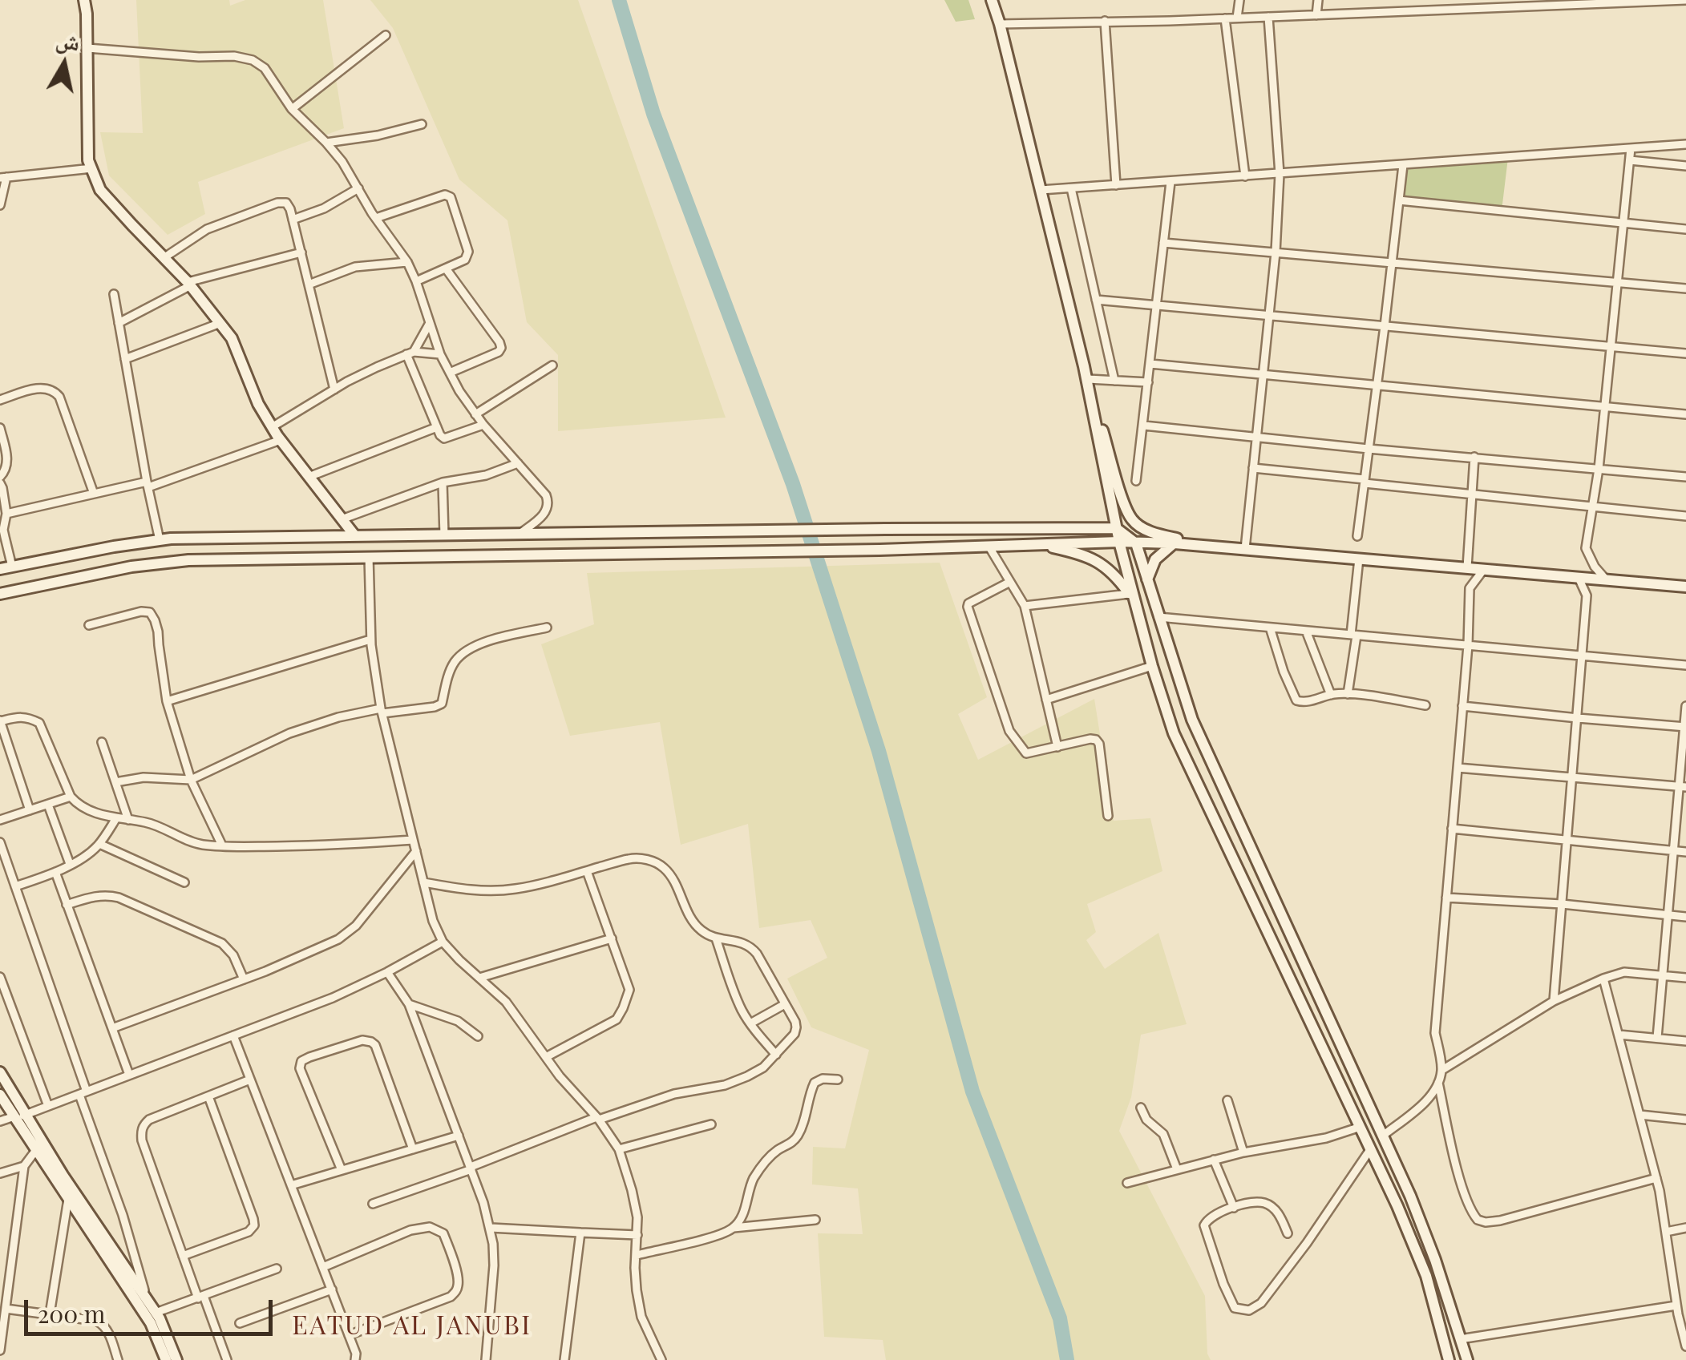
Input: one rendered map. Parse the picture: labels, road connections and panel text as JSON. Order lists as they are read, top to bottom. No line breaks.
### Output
{"districts":["EATUD AL JANUBI"],"scale_bar":"200 m","north":"top"}
